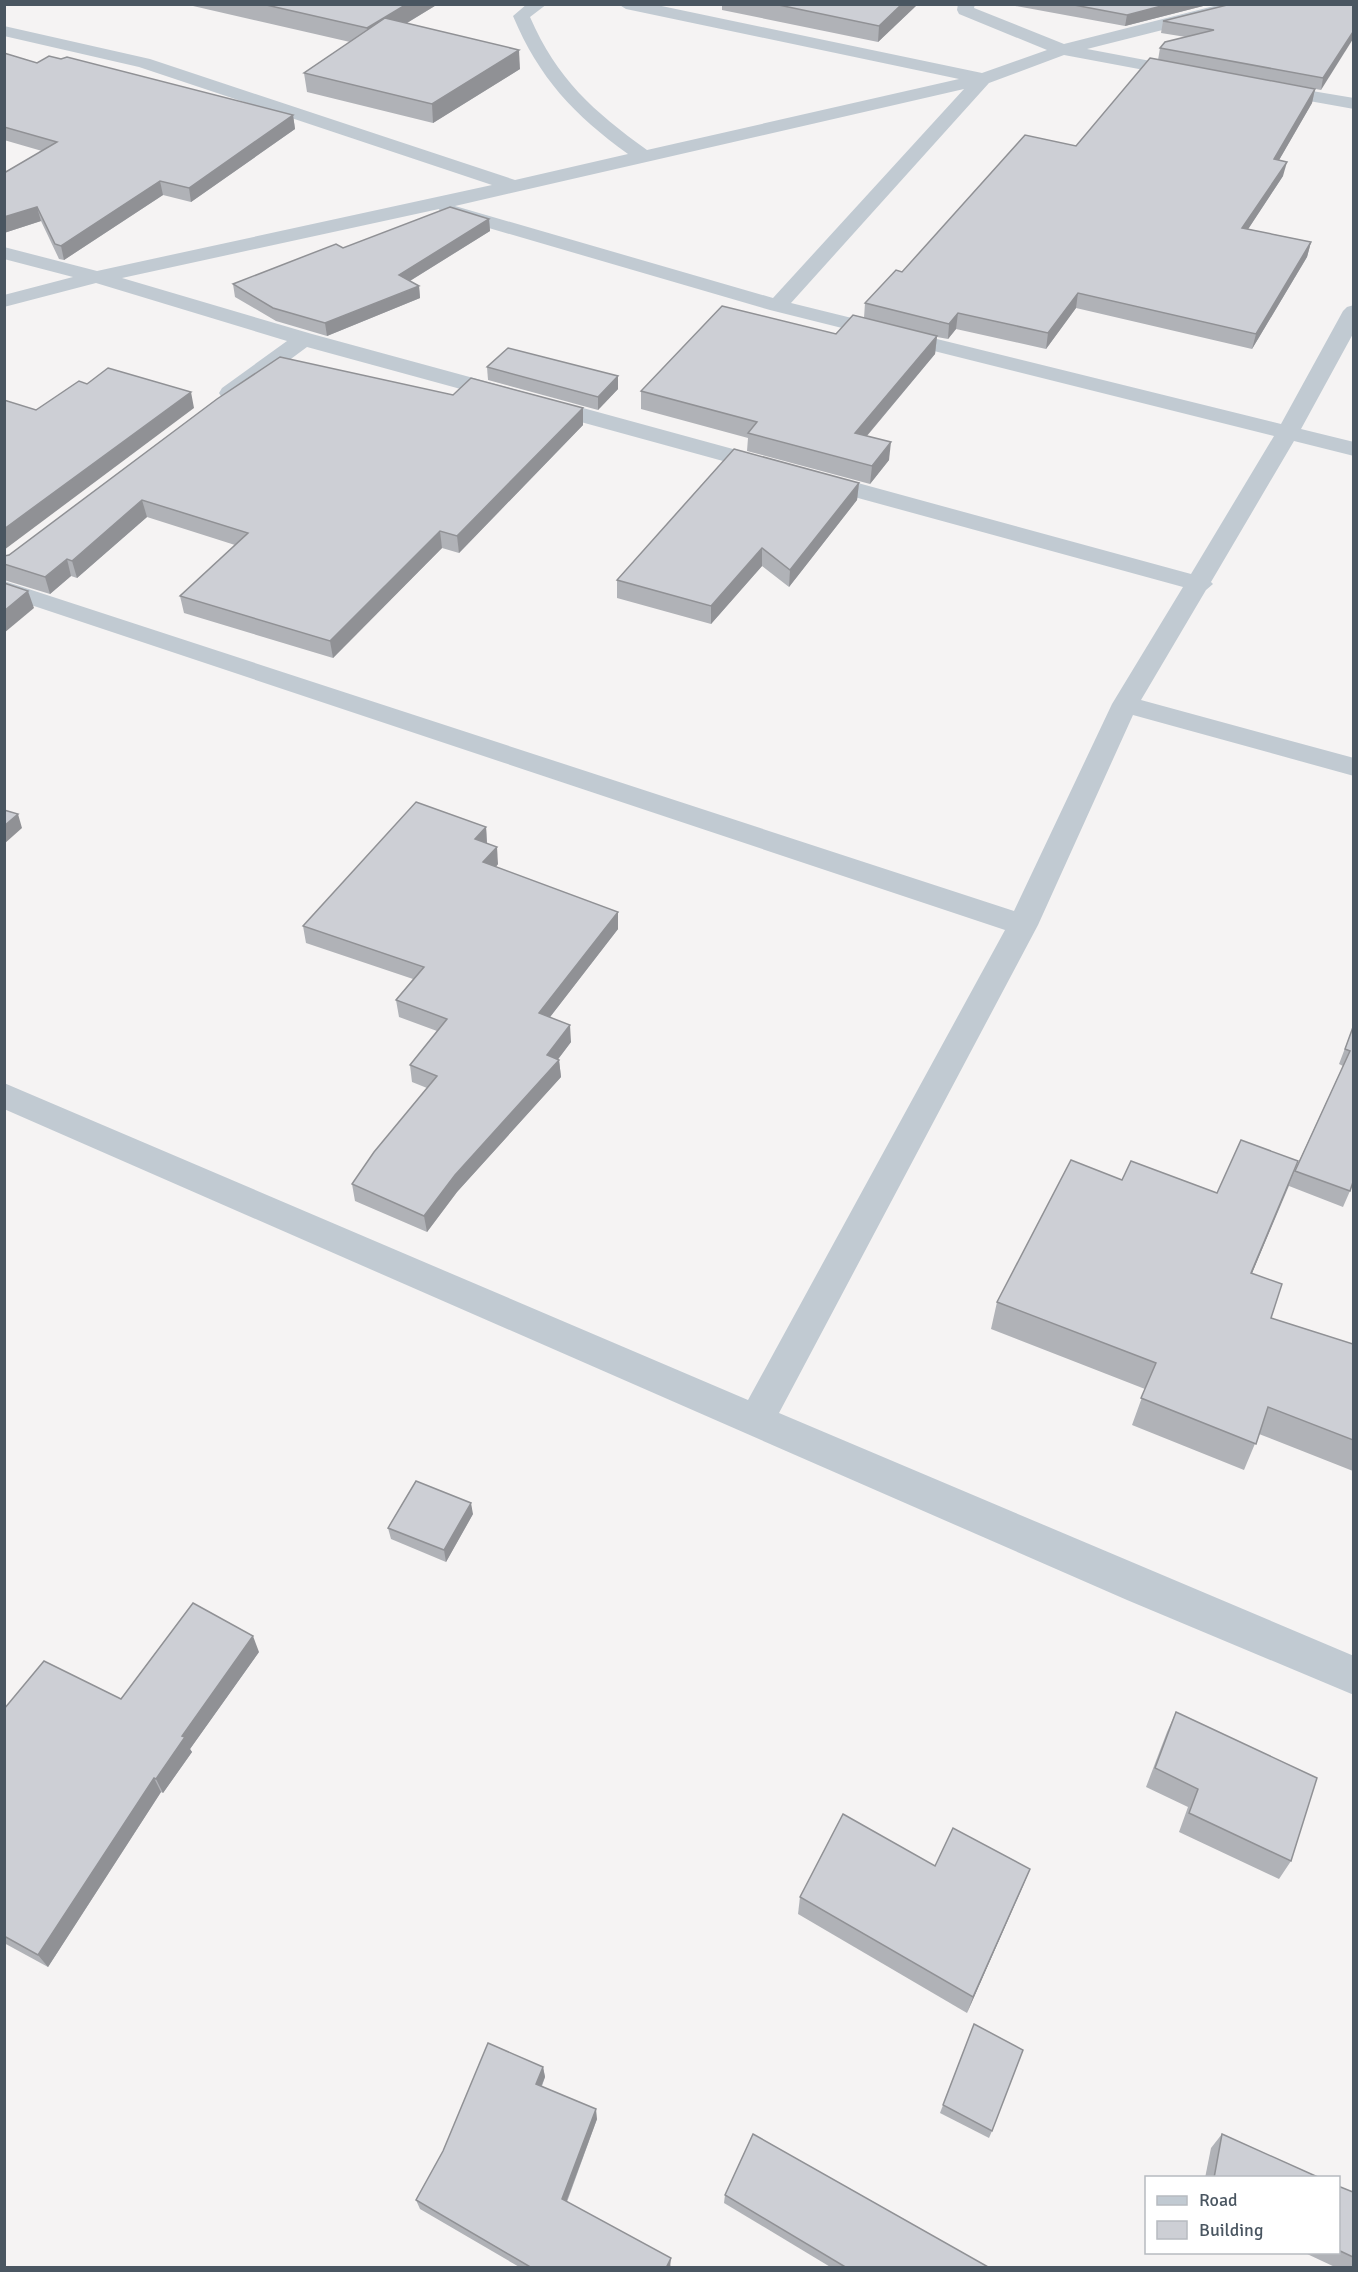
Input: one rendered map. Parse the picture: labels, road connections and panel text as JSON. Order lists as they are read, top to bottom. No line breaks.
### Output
{"legend":["Road","Building"]}
